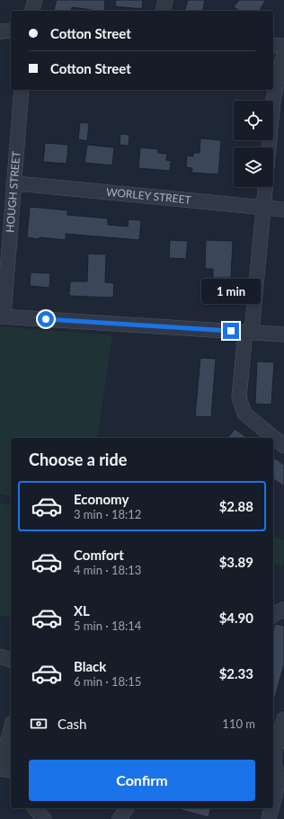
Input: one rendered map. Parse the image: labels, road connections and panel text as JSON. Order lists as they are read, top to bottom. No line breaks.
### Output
{"streets":{"street":["HOUGH STREET","WORLEY STREET"]},"crossings":[["HOUGH STREET","WORLEY STREET"]],"page":{"banner":["Cotton Street","Cotton Street"],"bubble":"1 min","heading":"Choose a ride","list":[{"name":"Economy","note":"3 min · 18:12","value":"$2.88"},{"name":"Comfort","note":"4 min · 18:13","value":"$3.89"},{"name":"XL","note":"5 min · 18:14","value":"$4.90"},{"name":"Black","note":"6 min · 18:15","value":"$2.33"}],"pay":["Cash","110 m"],"buttons":"Confirm"}}
